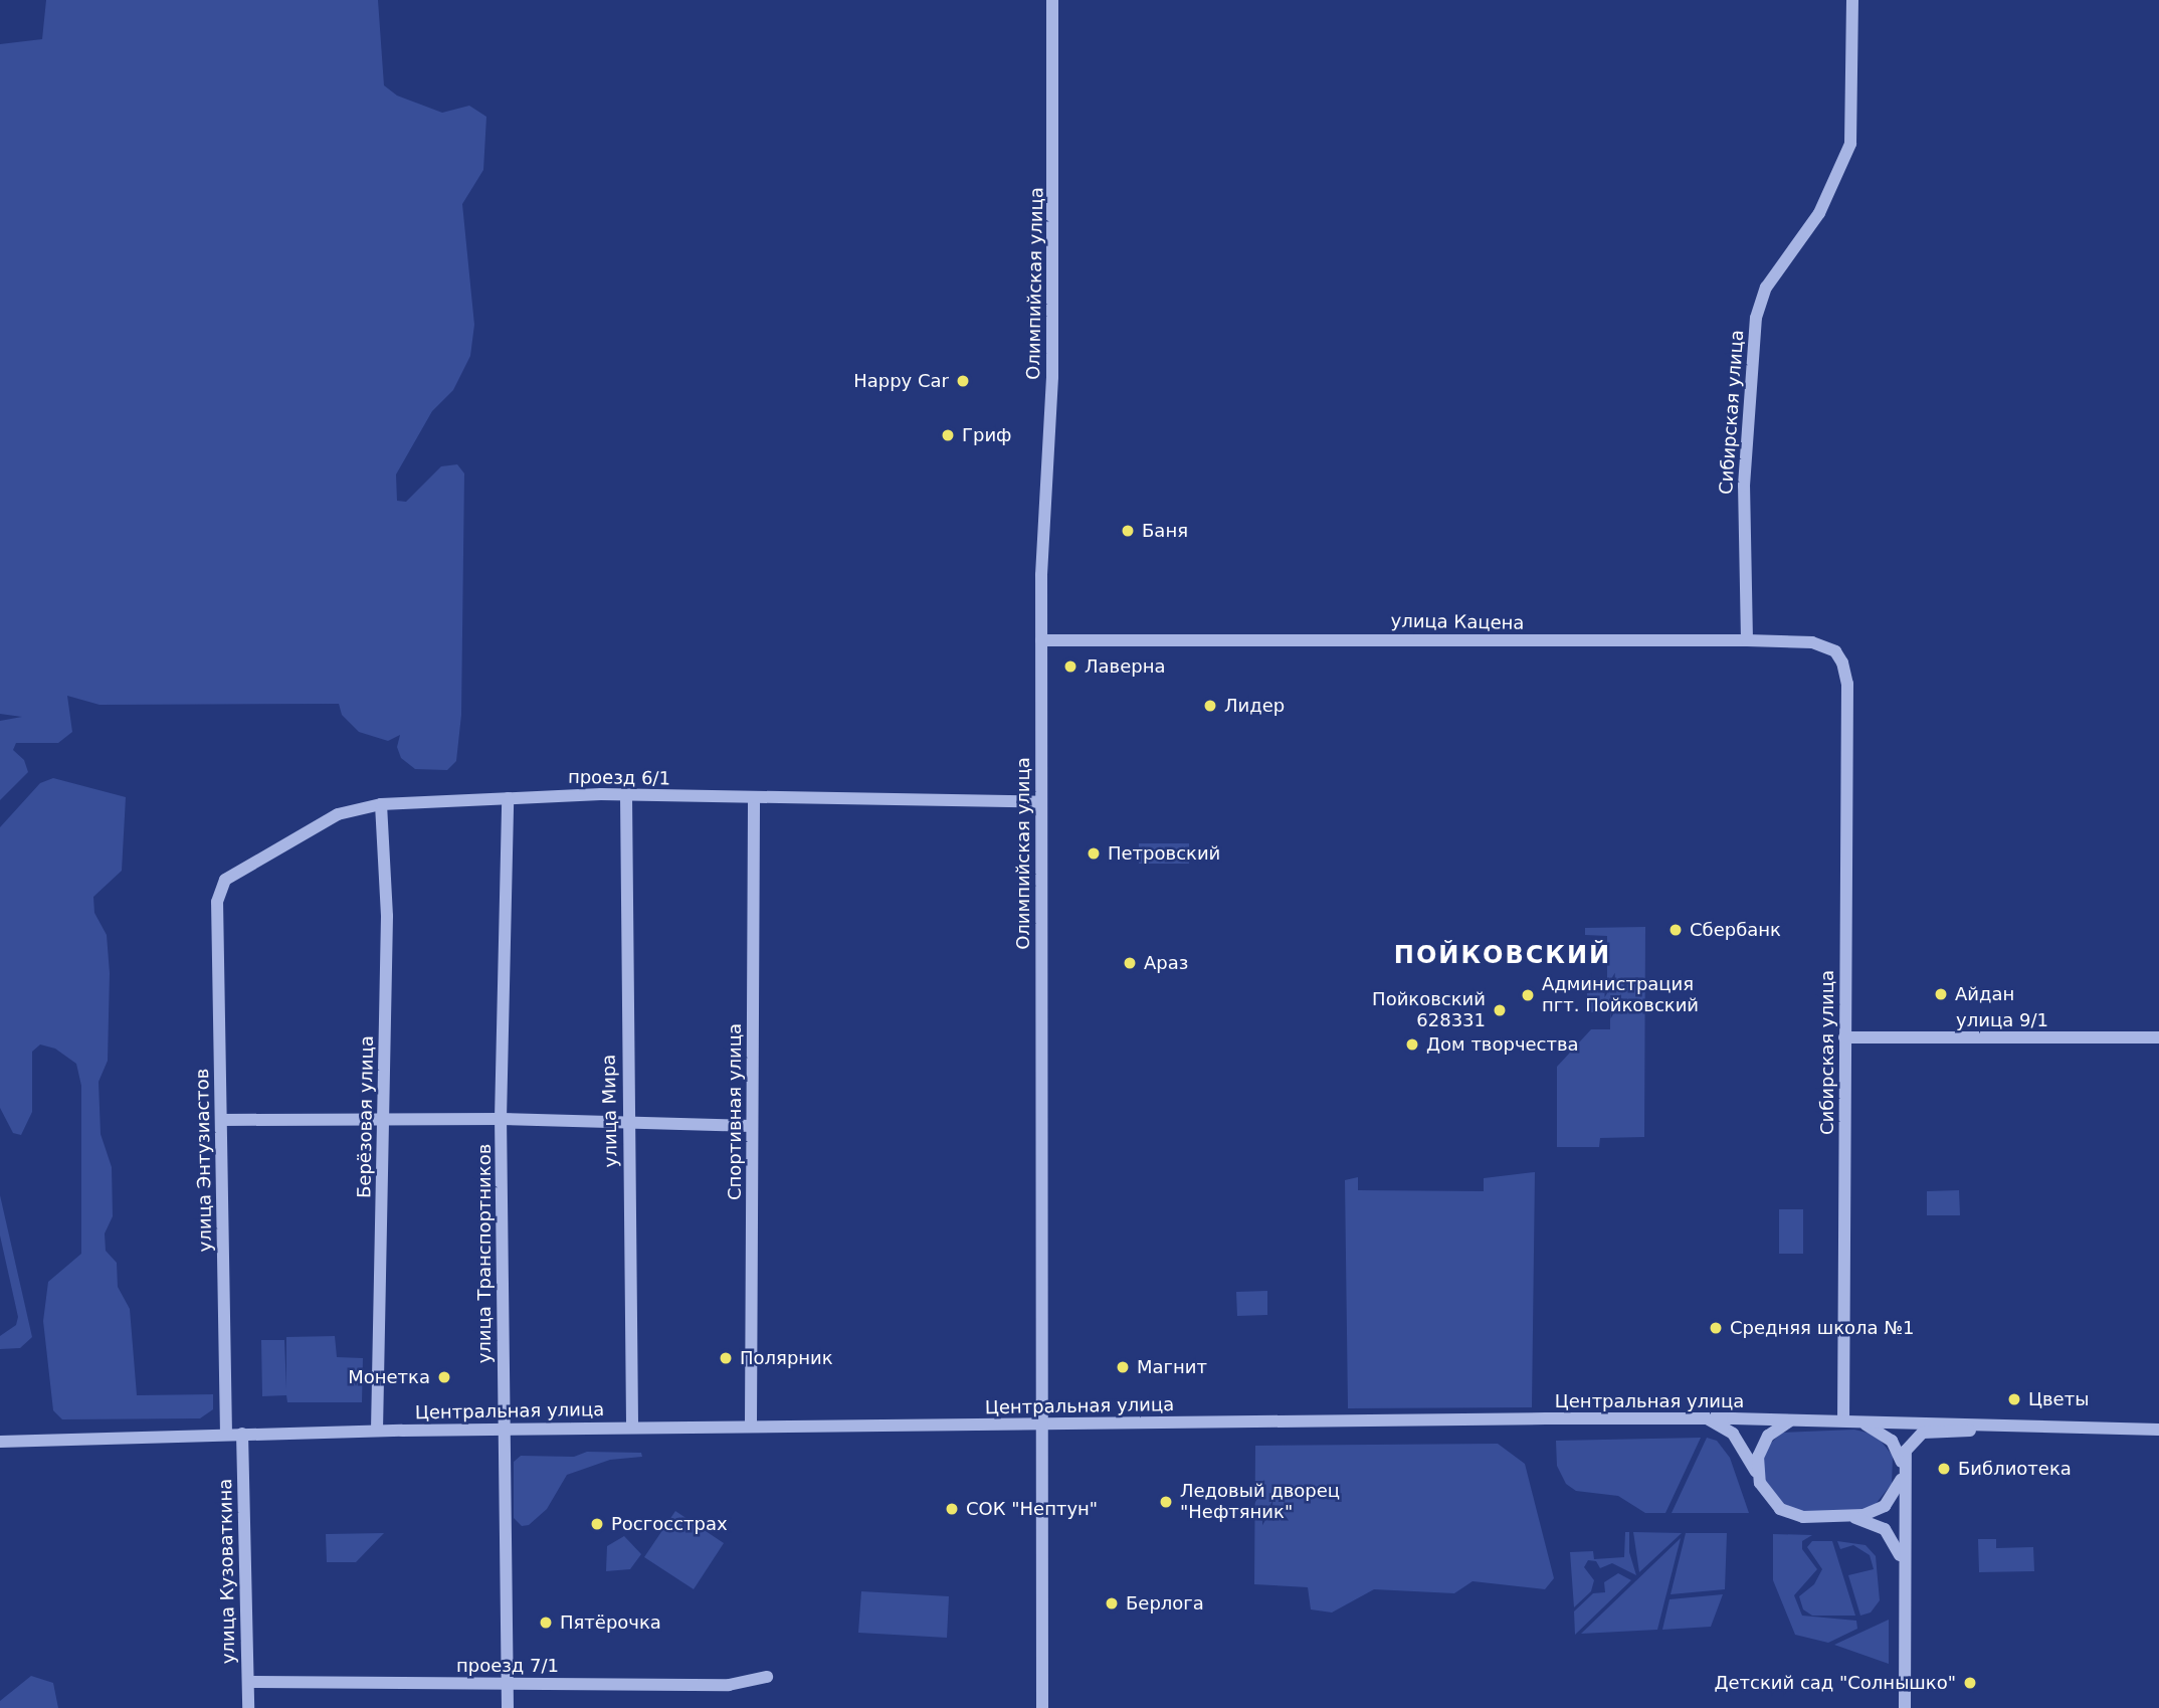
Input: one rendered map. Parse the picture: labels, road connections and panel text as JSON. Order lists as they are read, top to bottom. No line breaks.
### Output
{"streets":{"street":["Олимпийская улица","Сибирская улица","улица Кацена","проезд 6/1","улица 9/1","улица Мира","Спортивная улица","Берёзовая улица","улица Энтузиастов","улица Транспортников","Центральная улица","улица Кузоваткина","проезд 7/1"]},"crossings":[["Олимпийская улица","улица Кацена"],["Олимпийская улица","проезд 6/1"],["Олимпийская улица","Центральная улица"],["Сибирская улица","улица Кацена"],["Сибирская улица","улица 9/1"],["Сибирская улица","Центральная улица"],["проезд 6/1","улица Мира"],["проезд 6/1","Спортивная улица"],["проезд 6/1","Берёзовая улица"],["проезд 6/1","улица Энтузиастов"],["проезд 6/1","улица Транспортников"],["улица Мира","Центральная улица"],["Спортивная улица","Центральная улица"],["Берёзовая улица","Центральная улица"],["улица Энтузиастов","Центральная улица"],["улица Транспортников","Центральная улица"],["улица Транспортников","проезд 7/1"],["Центральная улица","улица Кузоваткина"],["улица Кузоваткина","проезд 7/1"]],"districts":["ПОЙКОВСКИЙ"],"places":["Happy Car","Гриф","Баня","Лаверна","Лидер","Петровский","Сбербанк","Араз","Айдан","Администрация пгт. Пойковский","Пойковский 628331","Дом творчества","Средняя школа №1","Полярник","Магнит","Монетка","Цветы","Библиотека","Ледовый дворец \"Нефтяник\"","СОК \"Нептун\"","Росгосстрах","Берлога","Пятёрочка","Детский сад \"Солнышко\""]}
